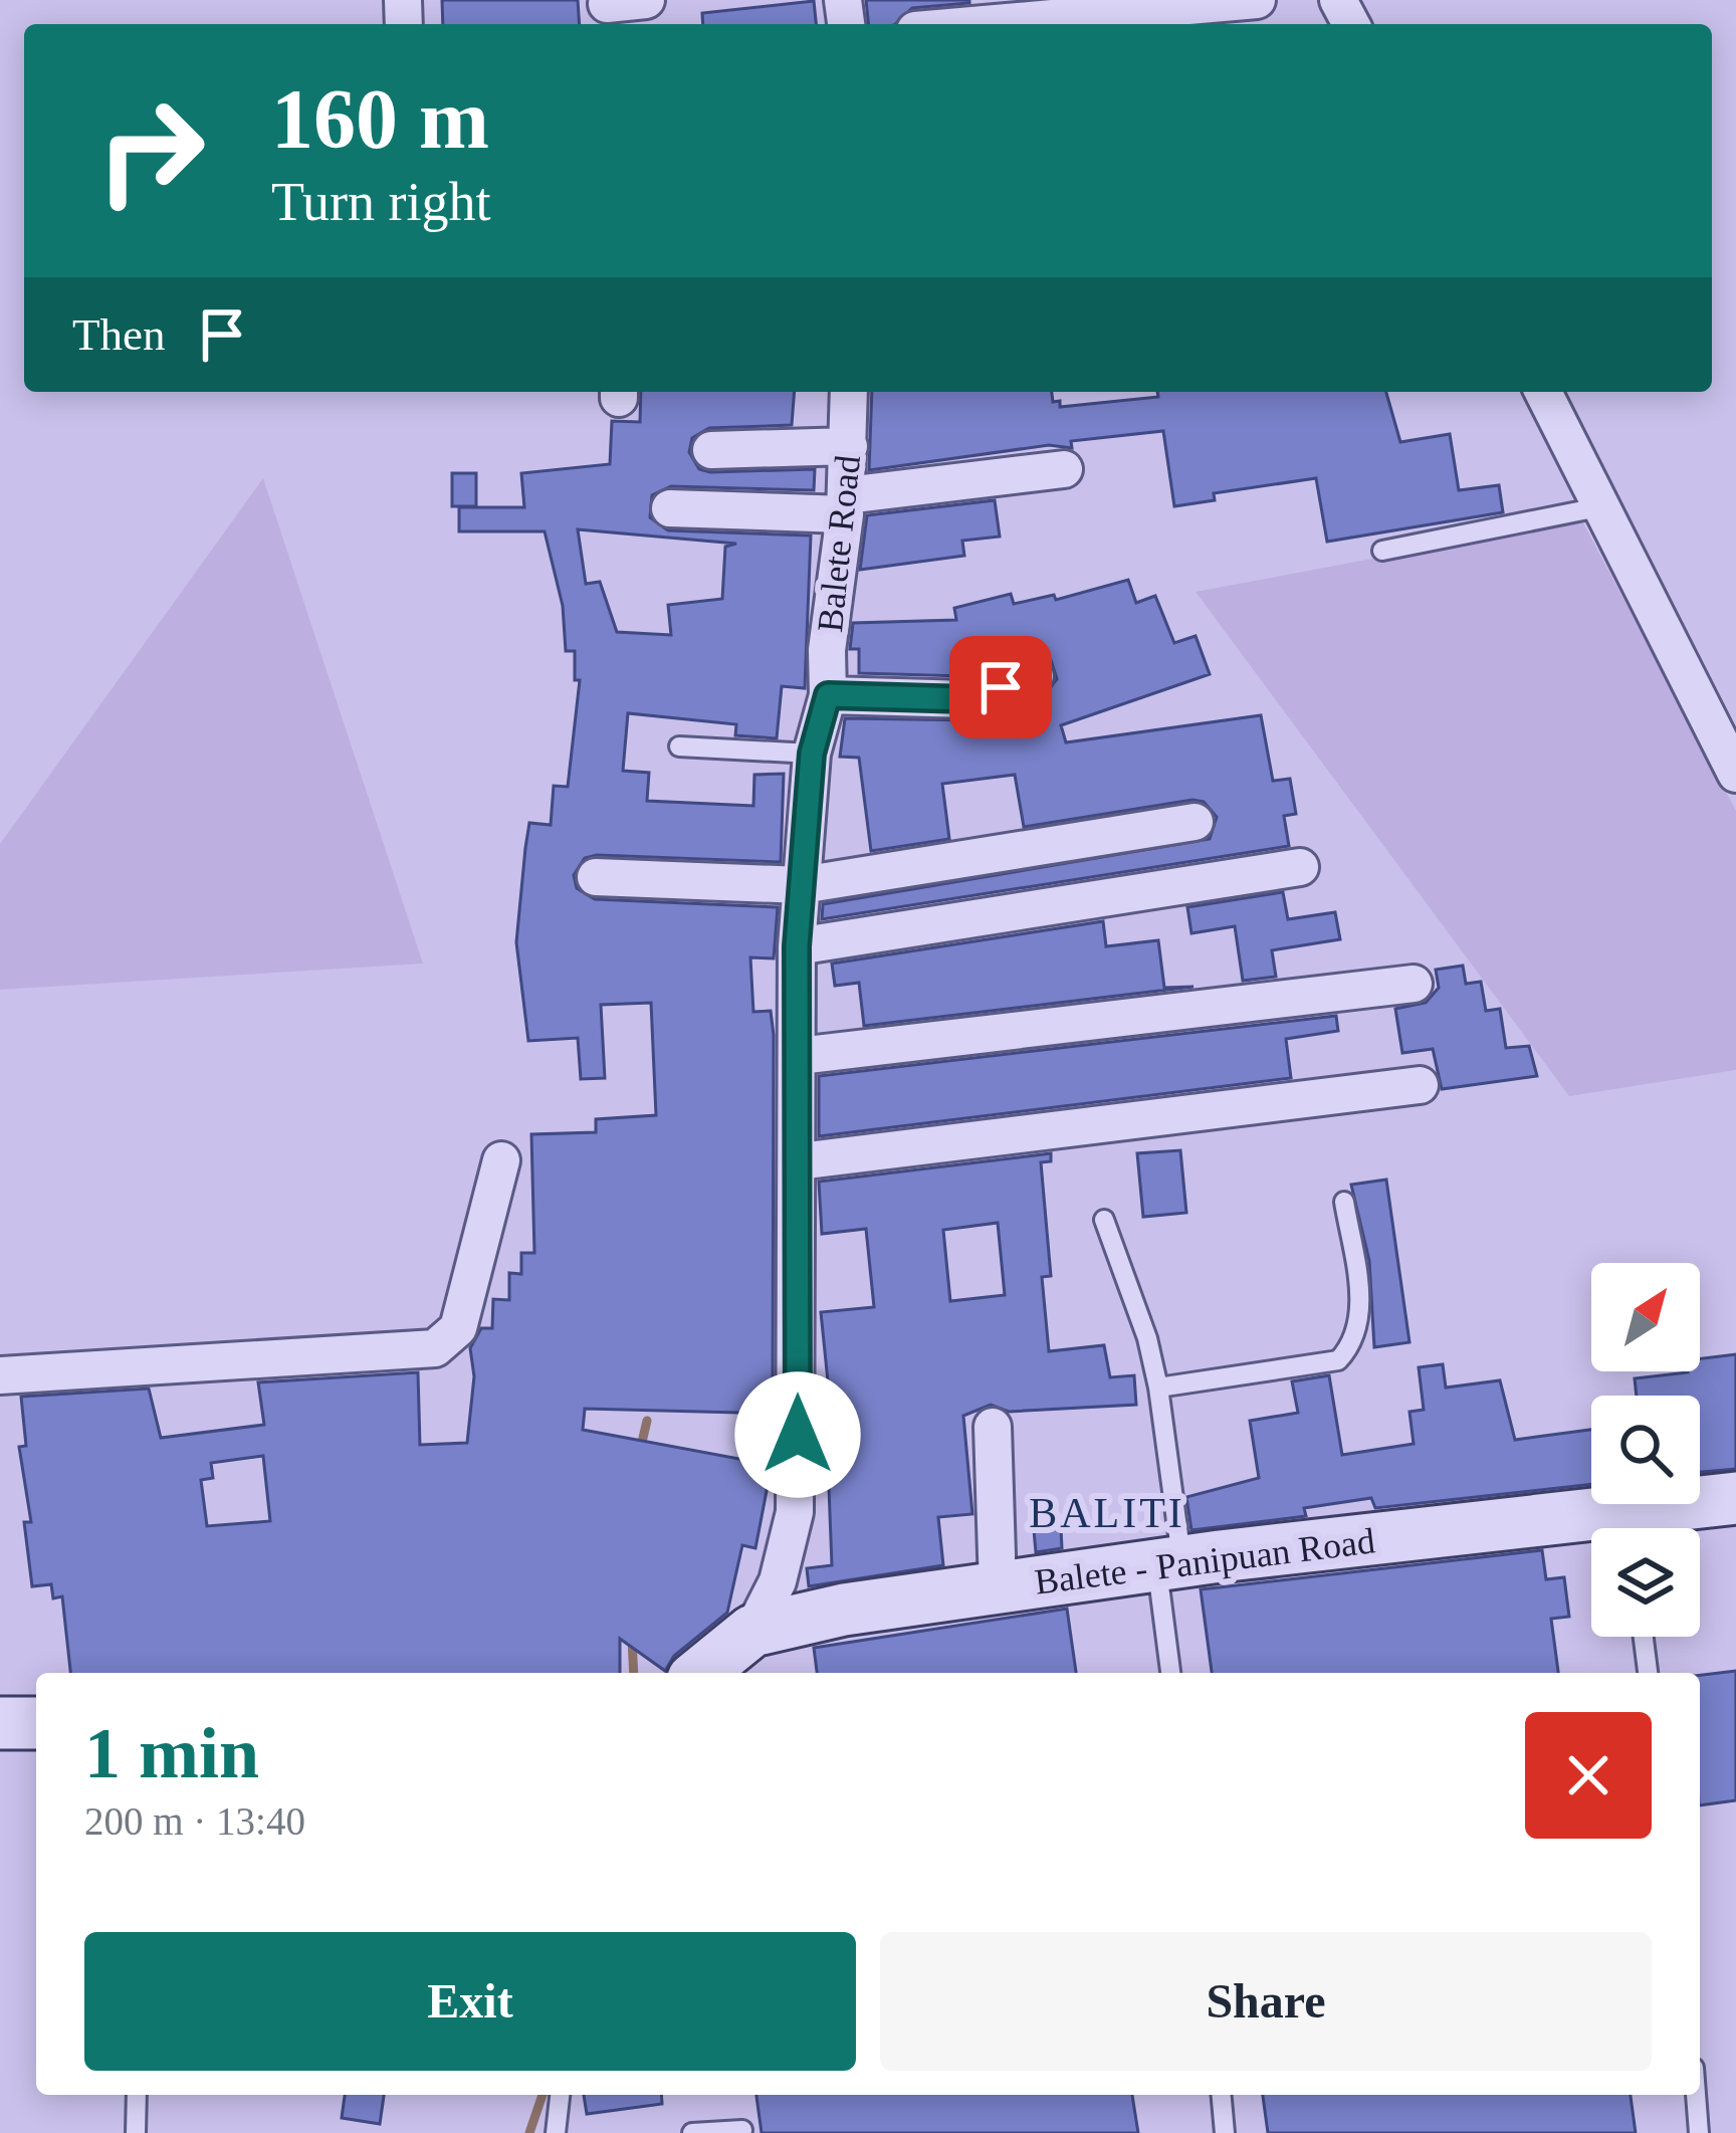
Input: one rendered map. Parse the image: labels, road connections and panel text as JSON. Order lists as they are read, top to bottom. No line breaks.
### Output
{"streets":{"main road":["Balete - Panipuan Road"],"street":["Balete Road"]},"crossings":[["Balete Road","Balete - Panipuan Road"]],"districts":["BALITI"],"north":"top right","page":{"turn":["160 m","Turn right"],"then":"Then","heading":["1 min","200 m · 13:40"],"buttons":["Exit","Share"]}}
